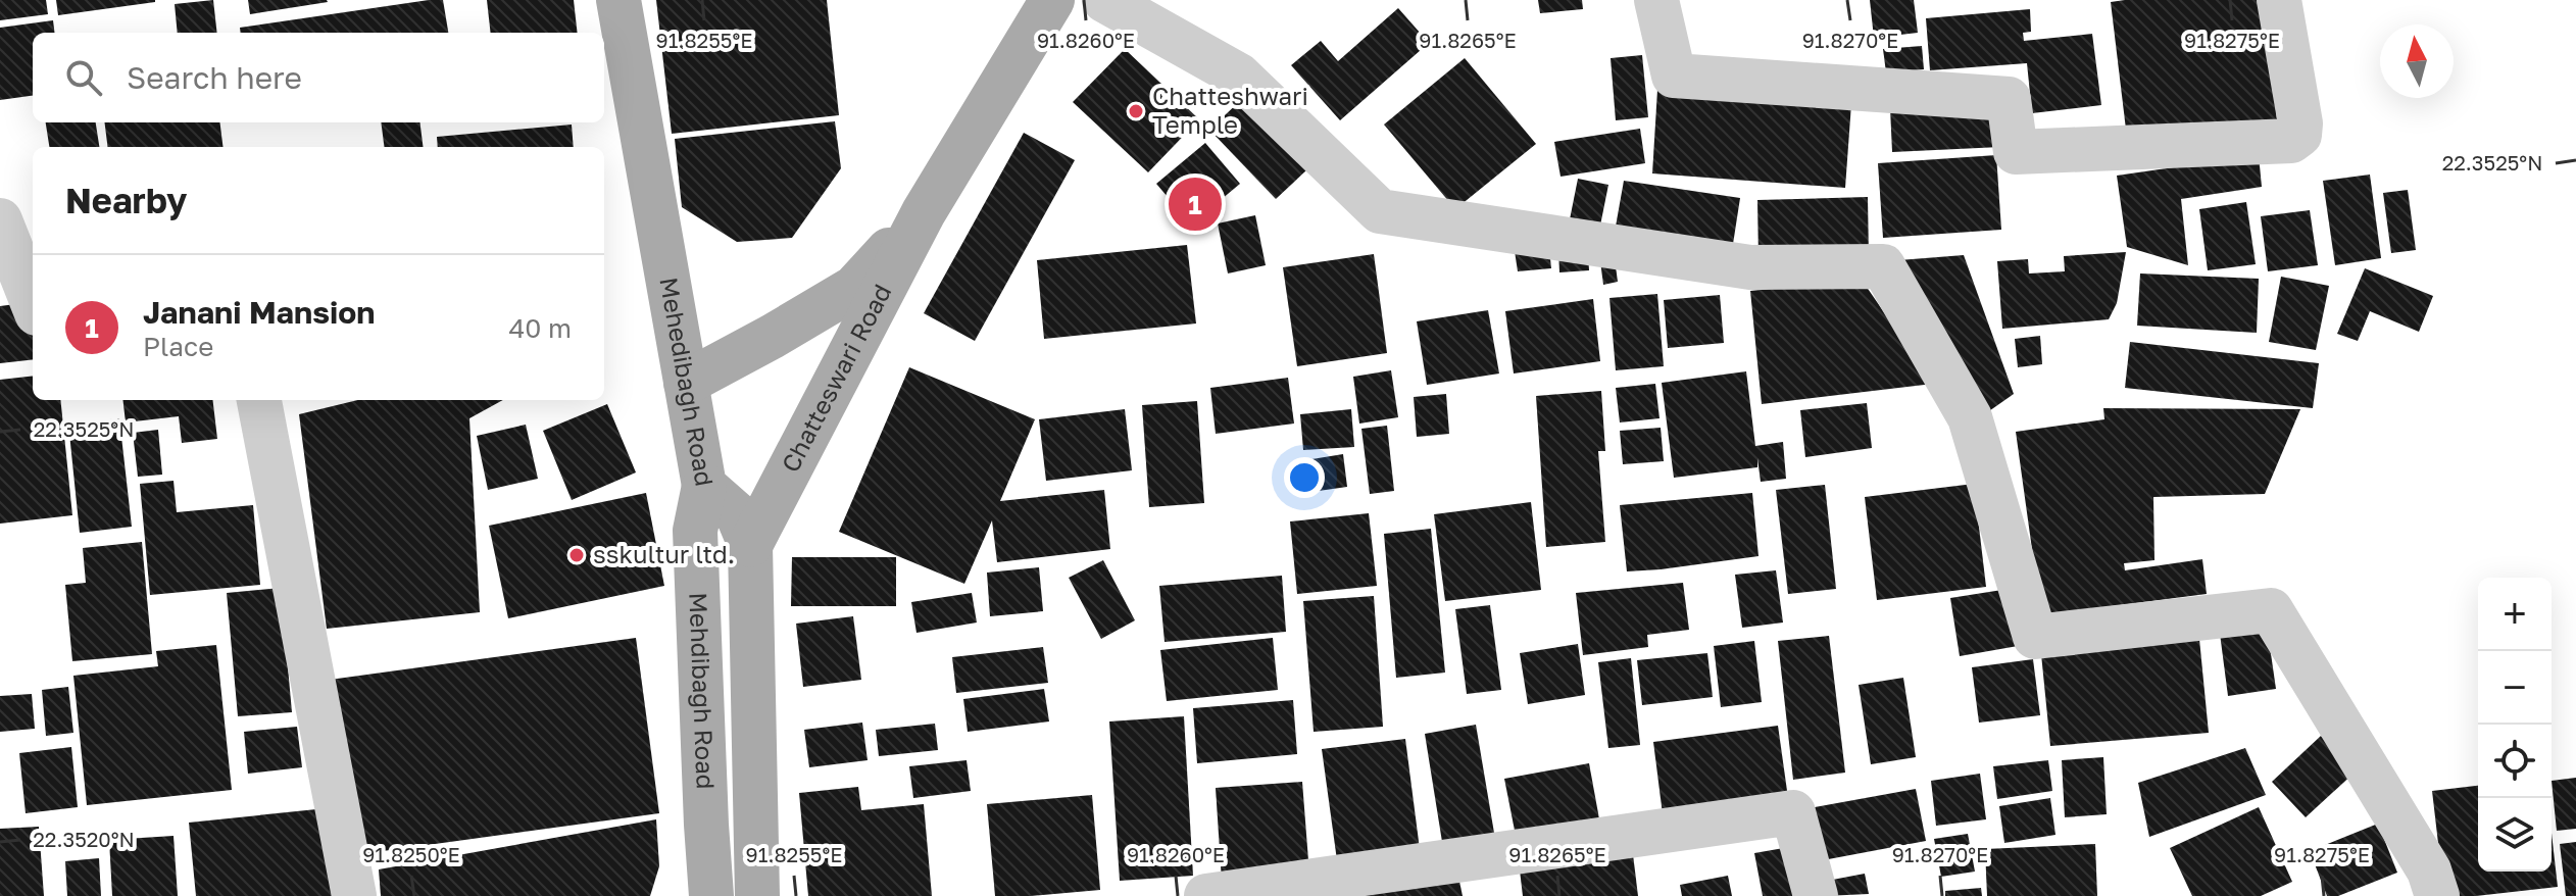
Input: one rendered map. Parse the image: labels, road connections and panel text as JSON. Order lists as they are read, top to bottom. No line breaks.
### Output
{"streets":{"main road":["Chatteswari Road","Mehedibagh Road","Mehdibagh Road"]},"crossings":[["Chatteswari Road","Mehedibagh Road"],["Mehedibagh Road","Mehdibagh Road"]],"places":["Chatteshwari Temple","sskultur ltd."],"north":"top","page":{"search":"Search here","heading":"Nearby","pins":"1","list":[{"mark":"1","name":"Janani Mansion","note":"Place","value":"40 m"}],"map_buttons":["+","−"]},"coordinates":["91.8255°E","91.8260°E","91.8265°E","91.8270°E","91.8275°E","22.3525°N","22.3520°N","91.8250°E"]}
